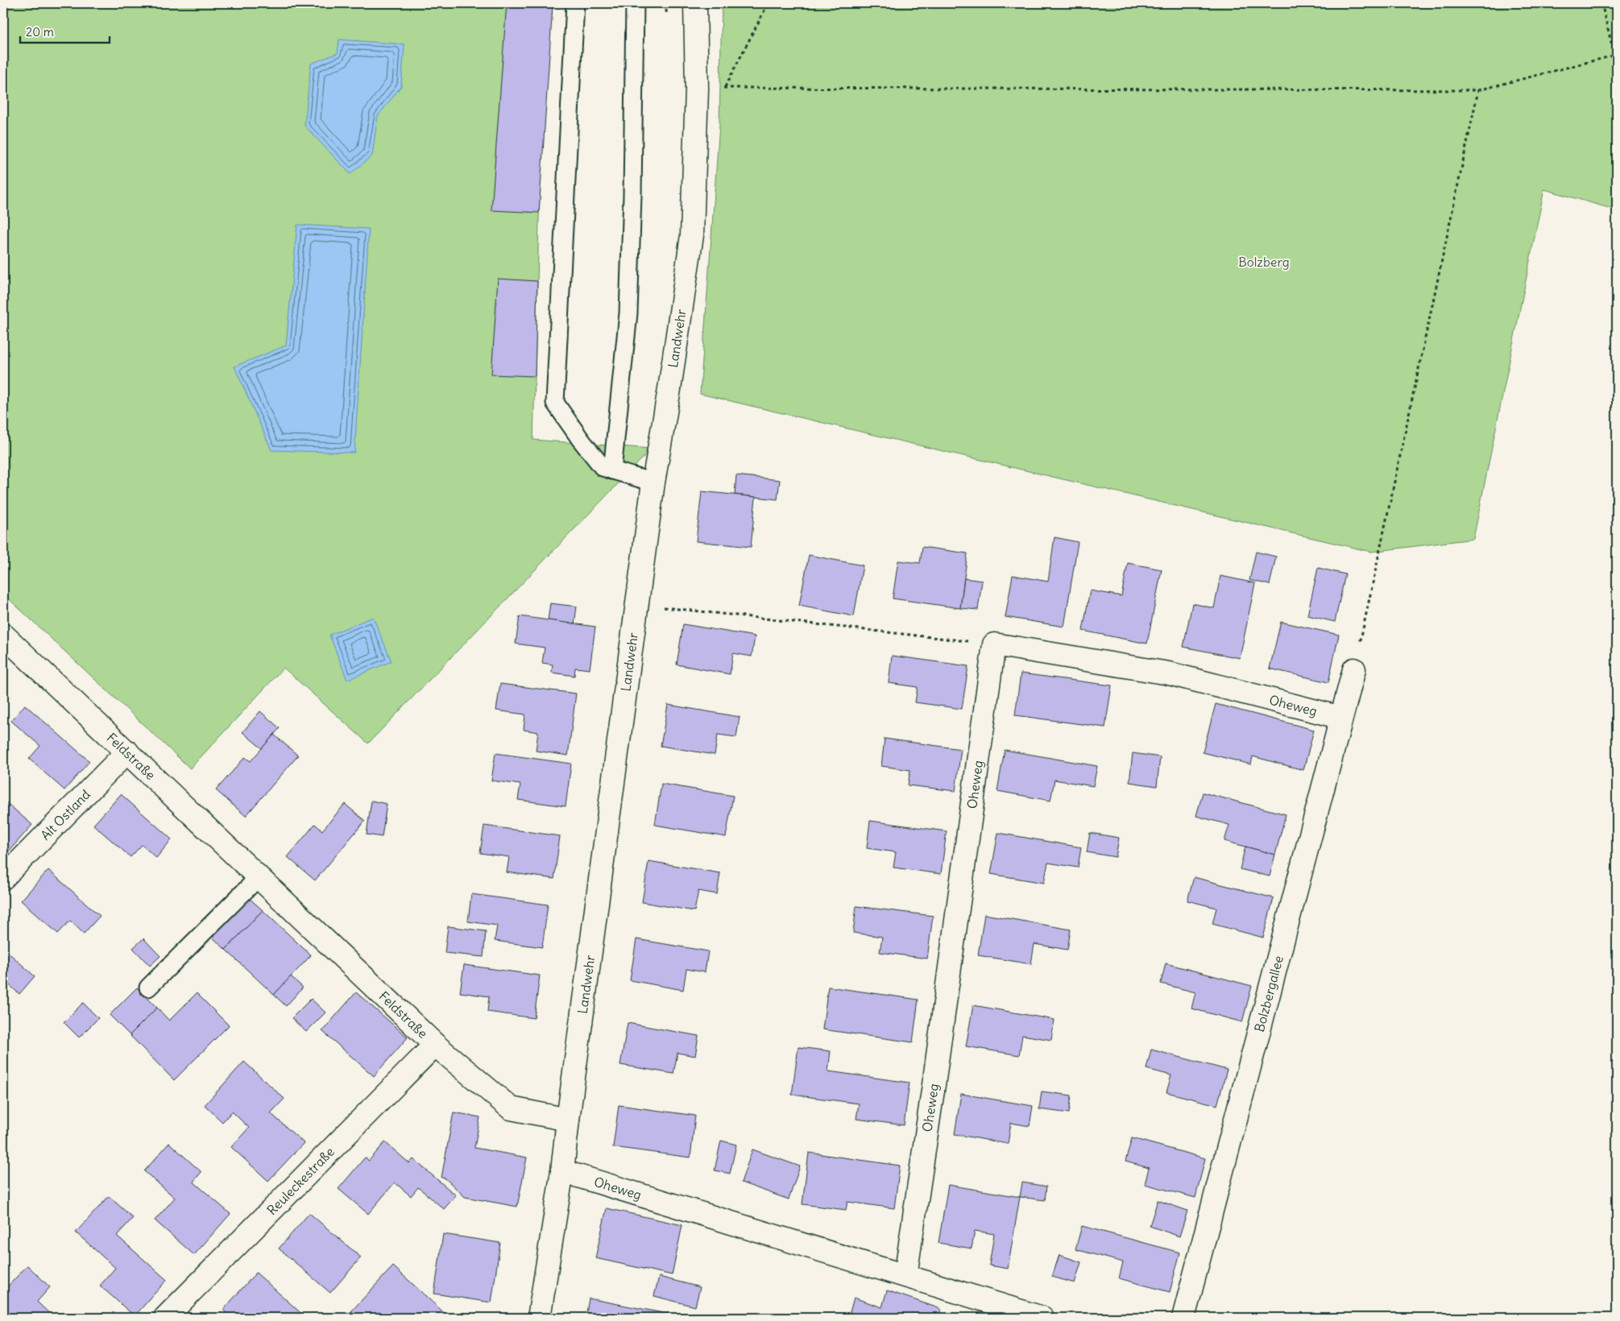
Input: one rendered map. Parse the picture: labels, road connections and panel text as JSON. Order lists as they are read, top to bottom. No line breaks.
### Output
{"streets":{"street":["Landwehr","Oheweg","Feldstraße","Alt Ostland","Bolzbergallee","Reuleckestraße"]},"crossings":[["Landwehr","Oheweg"],["Landwehr","Feldstraße"],["Oheweg","Bolzbergallee"],["Feldstraße","Alt Ostland"],["Feldstraße","Reuleckestraße"]],"parks":["Bolzberg"],"scale_bar":"20 m"}
